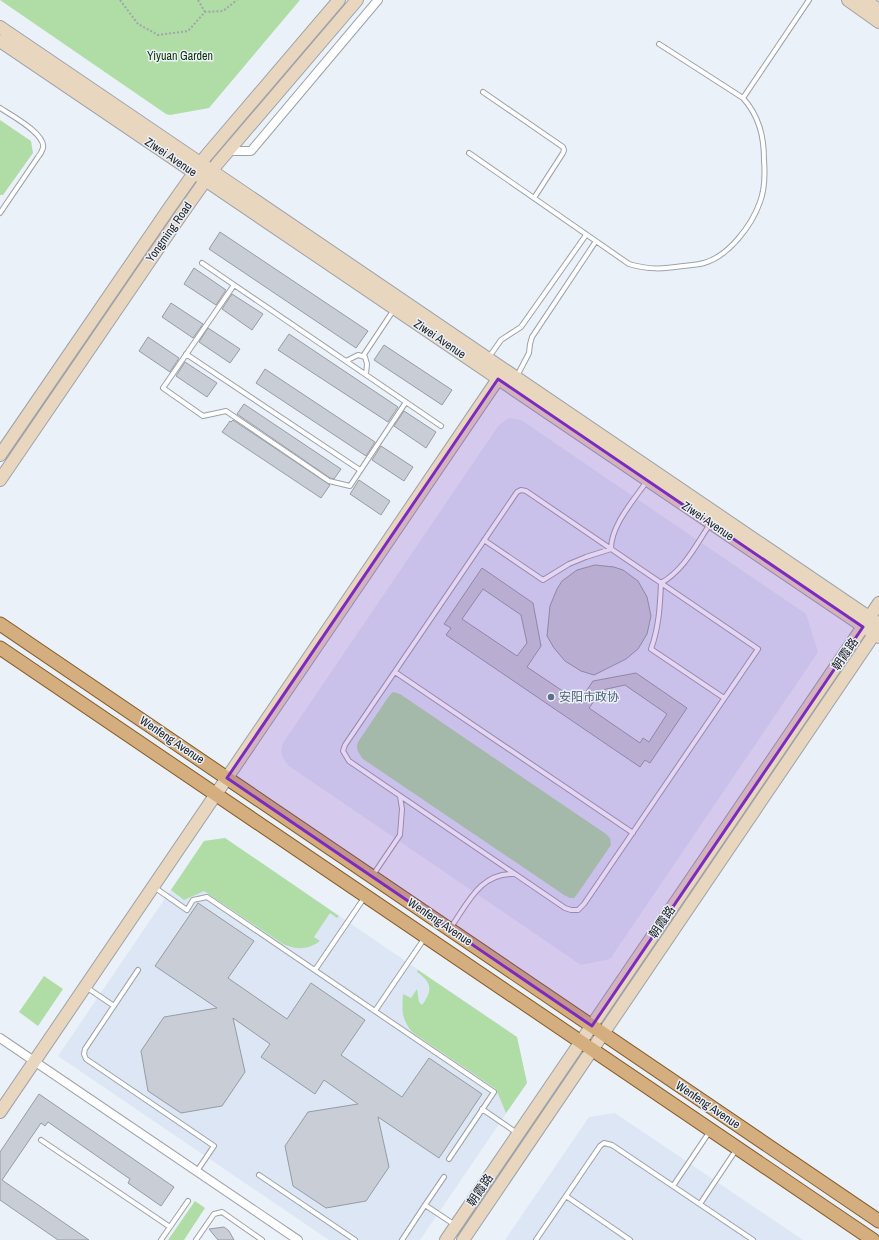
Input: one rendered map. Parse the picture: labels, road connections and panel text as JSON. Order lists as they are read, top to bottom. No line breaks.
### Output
{"streets":{"main road":["Wenfeng Avenue"],"street":["Ziwei Avenue","Yongming Road","朝霞路"]},"crossings":[["Ziwei Avenue","Yongming Road"],["Ziwei Avenue","朝霞路"],["朝霞路","Wenfeng Avenue"]],"parks":["Yiyuan Garden"],"places":["安阳市政协"]}
